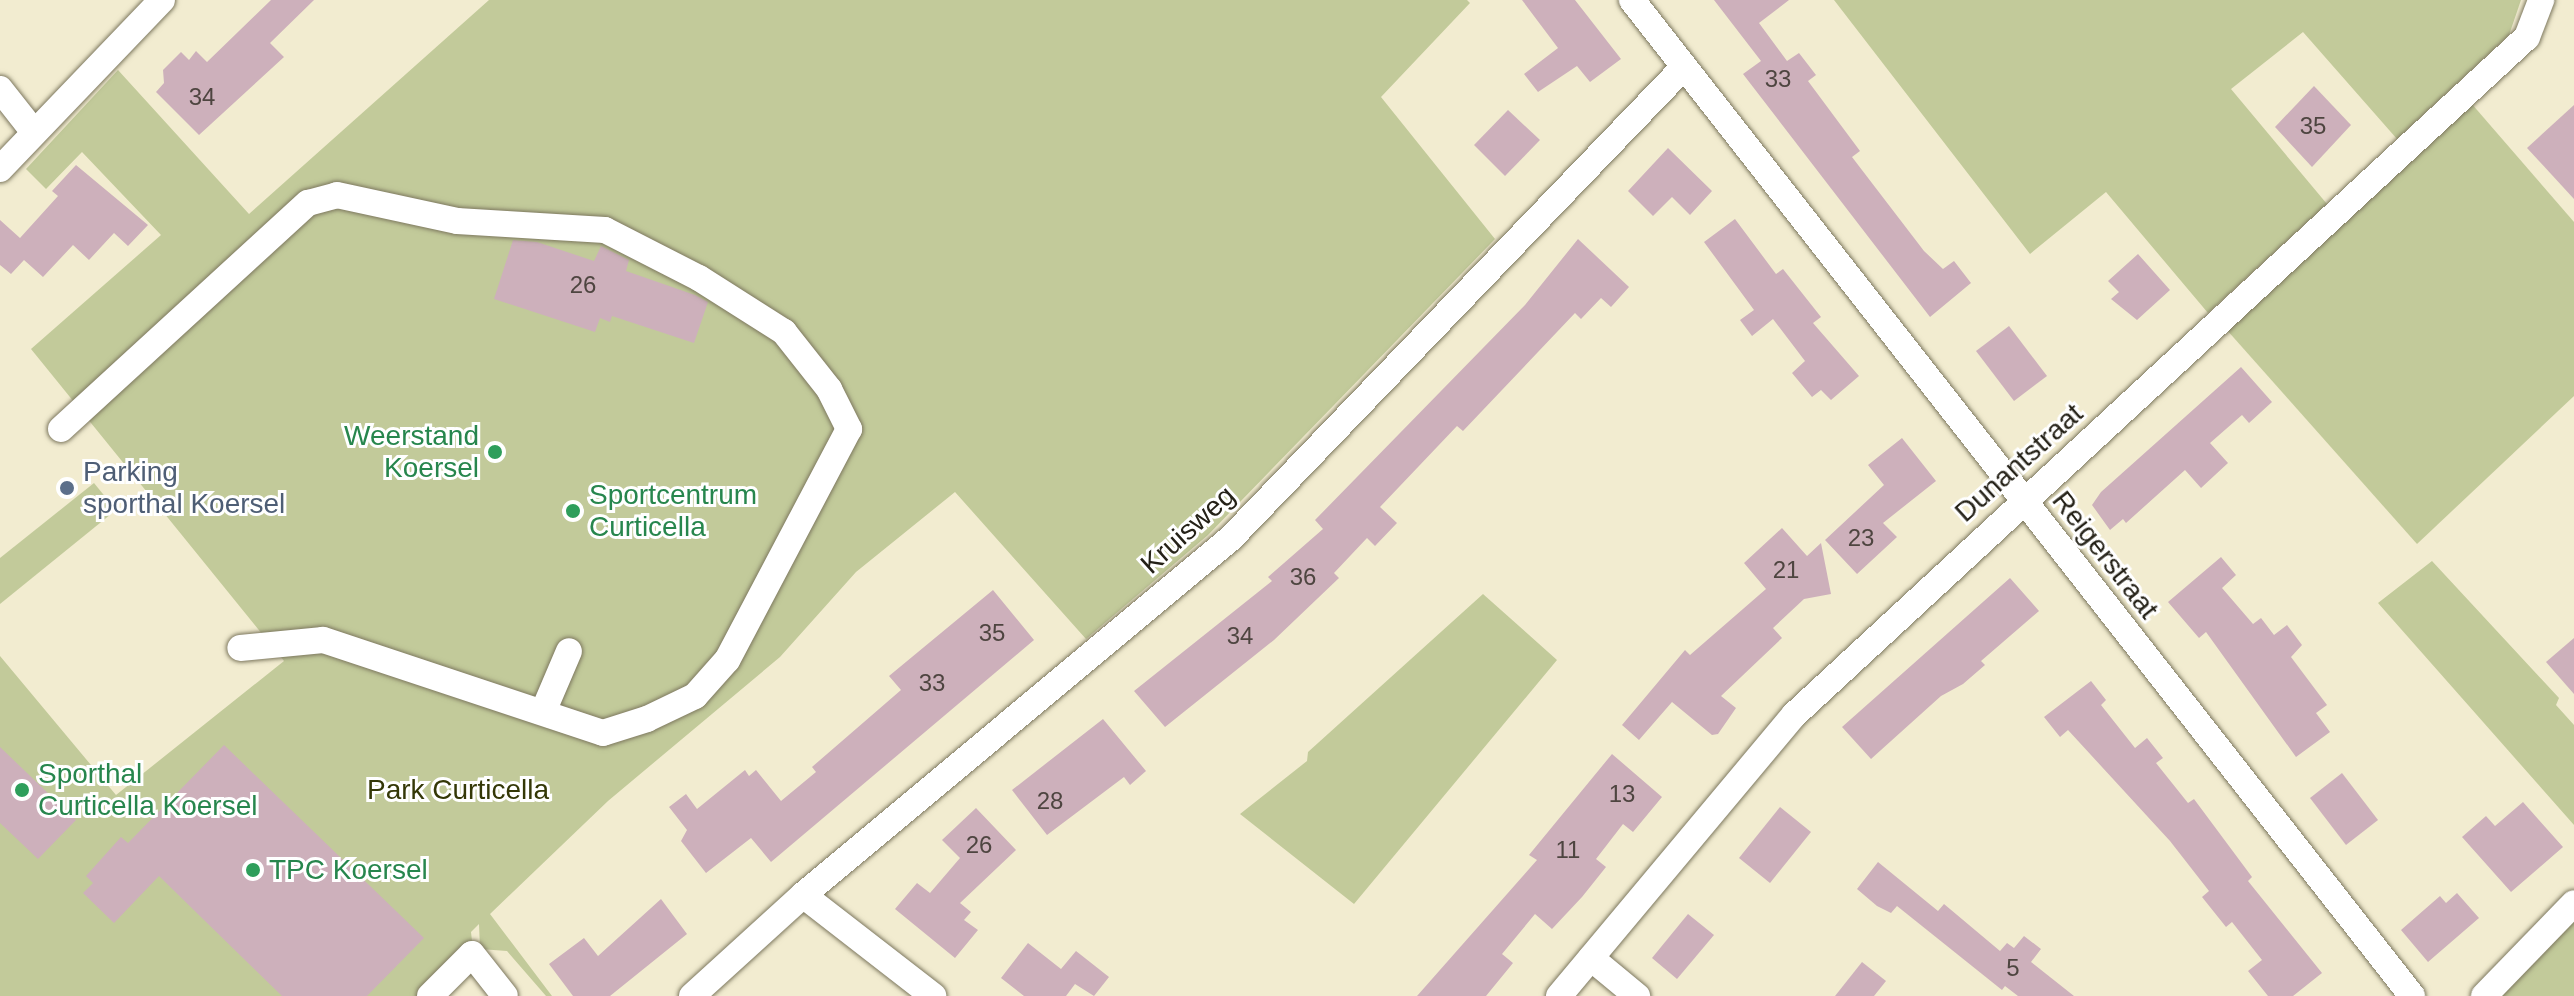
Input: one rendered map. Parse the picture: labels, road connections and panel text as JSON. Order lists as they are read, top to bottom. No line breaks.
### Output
{"streets":{"street":["Dunantstraat","Kruisweg","Reigerstraat"]},"crossings":[["Dunantstraat","Reigerstraat"],["Kruisweg","Reigerstraat"]],"parks":["Park Curticella"],"places":["Weerstand Koersel","Parking sporthal Koersel","Sportcentrum Curticella","Sporthal Curticella Koersel","TPC Koersel"],"house_numbers":["33","34","35","26","23","21","36","35","34","33","13","28","26","11","5"]}
